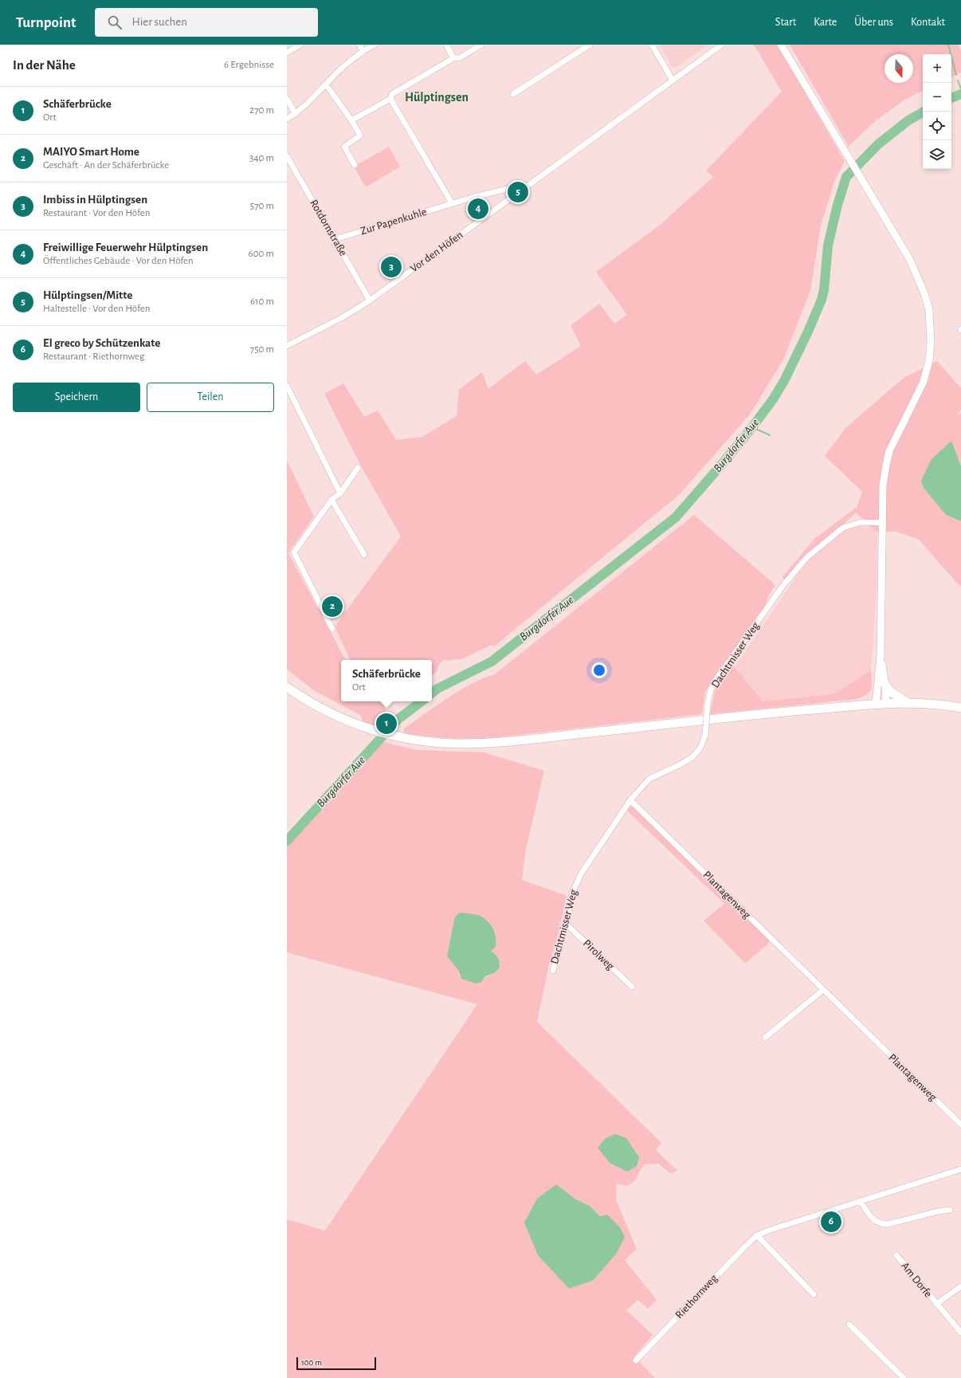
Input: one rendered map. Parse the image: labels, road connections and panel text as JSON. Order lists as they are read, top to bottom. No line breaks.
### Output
{"streets":{"street":["Zur Papenkuhle","Rotdornstraße","Vor den Höfen","Dachtmisser Weg","Plantagenweg","Pirolweg","Am Dorfe","Riethornweg"]},"crossings":[["Zur Papenkuhle","Rotdornstraße"],["Zur Papenkuhle","Vor den Höfen"],["Rotdornstraße","Vor den Höfen"],["Dachtmisser Weg","Plantagenweg"],["Dachtmisser Weg","Pirolweg"]],"districts":["Hülptingsen"],"water":["Burgdorfer Aue"],"scale_bar":"100 m","north":"bottom","page":{"header":"Turnpoint","search":"Hier suchen","nav":["Start","Karte","Über uns","Kontakt"],"heading":["In der Nähe","6 Ergebnisse"],"map_buttons":["+","−"],"list":[{"mark":"1","name":"Schäferbrücke","note":"Ort","value":"270 m"},{"mark":"2","name":"MAIYO Smart Home","note":"Geschäft · An der Schäferbrücke","value":"340 m"},{"mark":"3","name":"Imbiss in Hülptingsen","note":"Restaurant · Vor den Höfen","value":"570 m"},{"mark":"4","name":"Freiwillige Feuerwehr Hülptingsen","note":"Öffentliches Gebäude · Vor den Höfen","value":"600 m"},{"mark":"5","name":"Hülptingsen/Mitte","note":"Haltestelle · Vor den Höfen","value":"610 m"},{"mark":"6","name":"El greco by Schützenkate","note":"Restaurant · Riethornweg","value":"750 m"}],"pins":["5","4","3","2","1","6"],"buttons":["Speichern","Teilen"],"popup":["Schäferbrücke","Ort"],"scale":"100 m"}}
